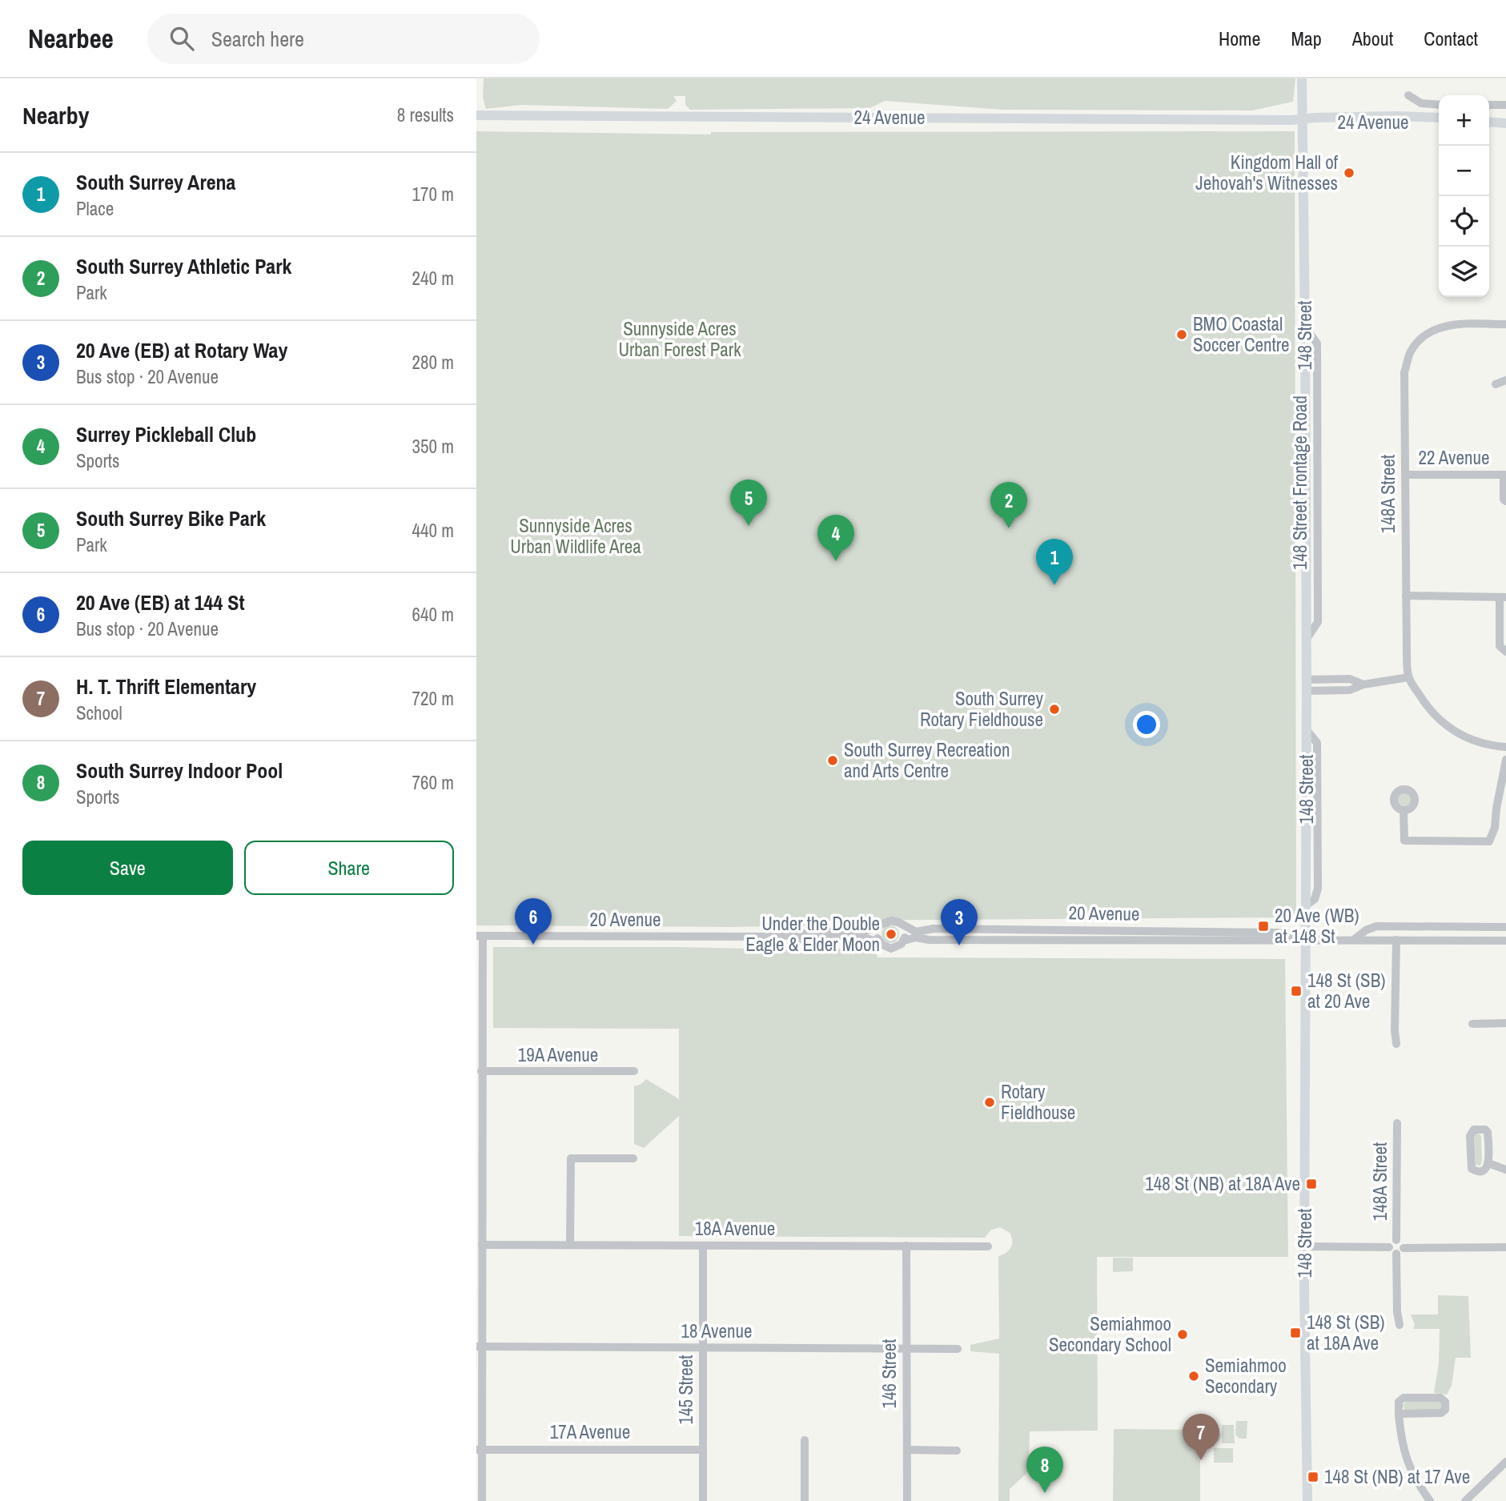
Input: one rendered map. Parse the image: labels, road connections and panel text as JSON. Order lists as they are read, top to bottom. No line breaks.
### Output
{"streets":{"main road":["24 Avenue","148 Street"],"street":["22 Avenue","148A Street","20 Avenue","19A Avenue","18A Avenue","18 Avenue","146 Street","145 Street","17A Avenue"]},"crossings":[["24 Avenue","148 Street"],["148 Street","20 Avenue"],["22 Avenue","148A Street"],["18A Avenue","146 Street"],["18A Avenue","145 Street"],["18 Avenue","146 Street"],["18 Avenue","145 Street"],["145 Street","17A Avenue"]],"parks":["Sunnyside Acres Urban Forest Park","Sunnyside Acres Urban Wildlife Area"],"places":{"other":["Kingdom Hall of Jehovah's Witnesses","BMO Coastal Soccer Centre","South Surrey Rotary Fieldhouse","South Surrey Recreation and Arts Centre","Under the Double Eagle & Elder Moon","Rotary Fieldhouse","Semiahmoo Secondary School","Semiahmoo Secondary"],"transit":["20 Ave (WB) at 148 St","148 St (SB) at 20 Ave","148 St (NB) at 18A Ave","148 St (SB) at 18A Ave","148 St (NB) at 17 Ave"]},"page":{"header":"Nearbee","search":"Search here","nav":["Home","Map","About","Contact"],"heading":["Nearby","8 results"],"map_buttons":["+","−"],"list":[{"mark":"1","name":"South Surrey Arena","note":"Place","value":"170 m"},{"mark":"2","name":"South Surrey Athletic Park","note":"Park","value":"240 m"},{"mark":"3","name":"20 Ave (EB) at Rotary Way","note":"Bus stop · 20 Avenue","value":"280 m"},{"mark":"4","name":"Surrey Pickleball Club","note":"Sports","value":"350 m"},{"mark":"5","name":"South Surrey Bike Park","note":"Park","value":"440 m"},{"mark":"6","name":"20 Ave (EB) at 144 St","note":"Bus stop · 20 Avenue","value":"640 m"},{"mark":"7","name":"H. T. Thrift Elementary","note":"School","value":"720 m"},{"mark":"8","name":"South Surrey Indoor Pool","note":"Sports","value":"760 m"}],"pins":["5","2","4","1","6","3","7","8"],"buttons":["Save","Share"]}}
